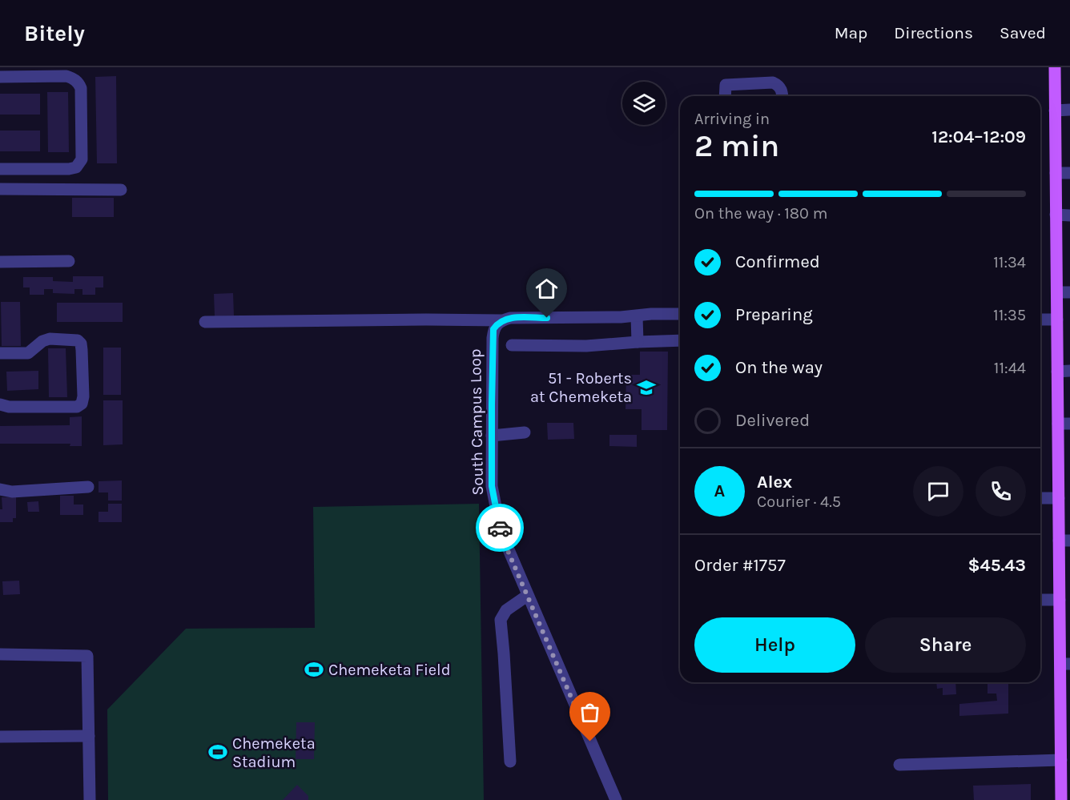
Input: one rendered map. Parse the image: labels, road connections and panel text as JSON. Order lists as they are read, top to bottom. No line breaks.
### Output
{"streets":{"street":["South Campus Loop"]},"places":{"school or university":["51 - Roberts at Chemeketa"],"sports":["Chemeketa Field","Chemeketa Stadium"]},"page":{"header":"Bitely","nav":["Map","Directions","Saved"],"heading":["2 min","Arriving in","12:04–12:09"],"panel":["Alex","Courier · 4.5","Order #1757","$45.43"],"bar":"On the way · 180 m","list":[["Confirmed","11:34"],["Preparing","11:35"],["On the way","11:44"],"Delivered"],"round":"A","buttons":["Help","Share"]}}
